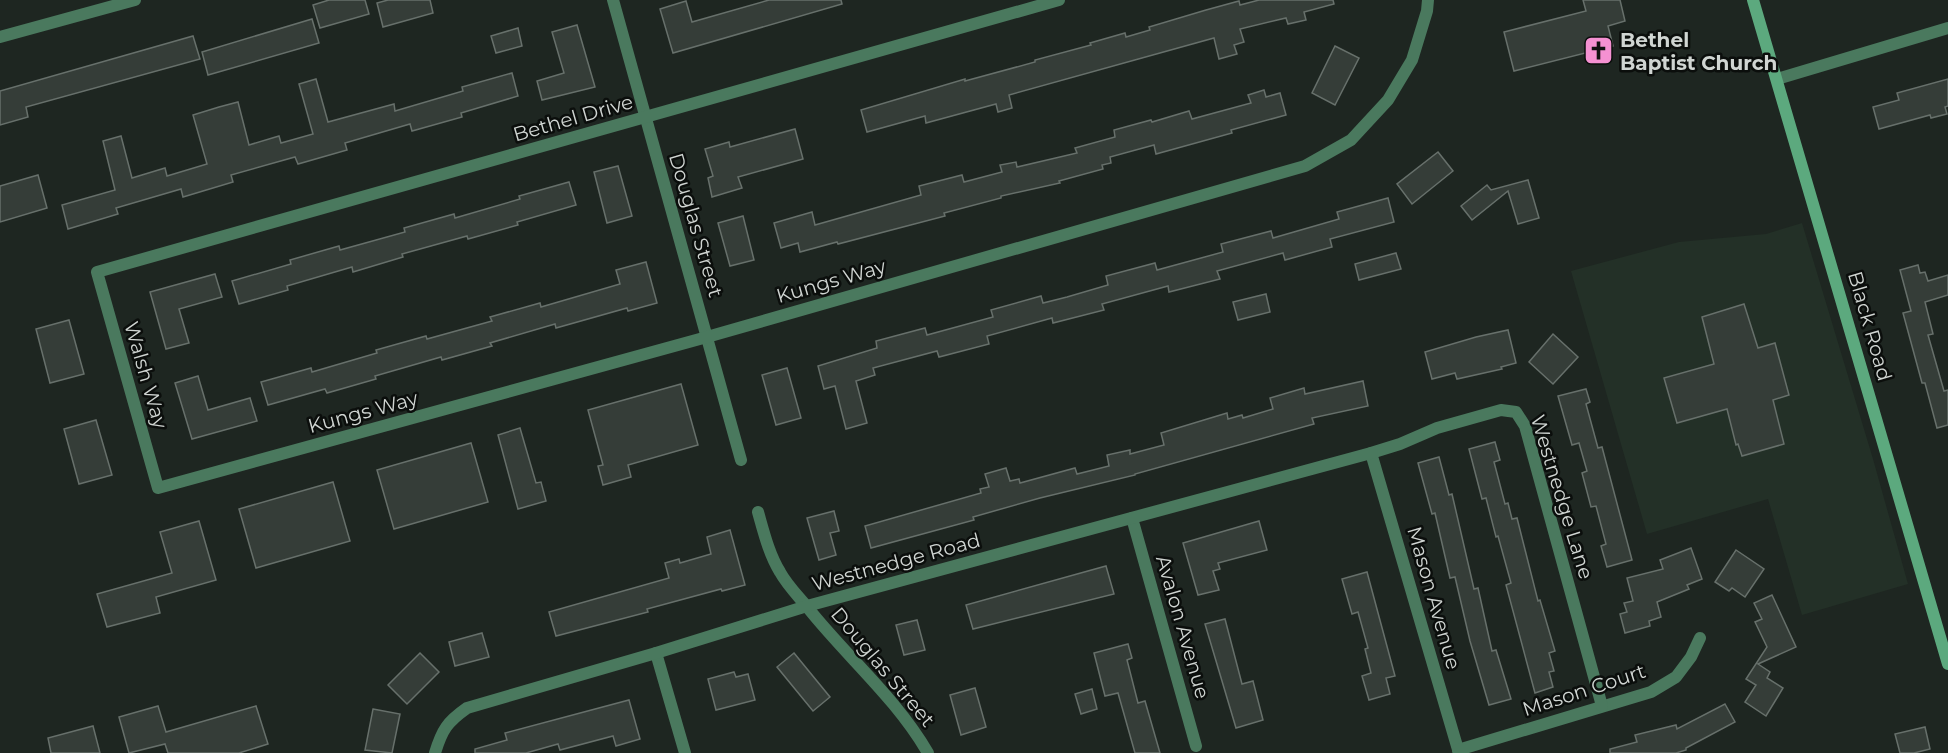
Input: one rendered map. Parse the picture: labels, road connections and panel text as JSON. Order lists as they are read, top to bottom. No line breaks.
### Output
{"streets":{"main road":["Black Road"],"street":["Bethel Drive","Douglas Street","Kungs Way","Walsh Way","Westnedge Lane","Westnedge Road","Mason Avenue","Avalon Avenue","Mason Court"]},"crossings":[["Bethel Drive","Douglas Street"],["Bethel Drive","Walsh Way"],["Douglas Street","Kungs Way"],["Douglas Street","Westnedge Road"],["Kungs Way","Walsh Way"],["Westnedge Lane","Westnedge Road"],["Westnedge Lane","Mason Avenue"],["Westnedge Lane","Mason Court"],["Westnedge Road","Mason Avenue"],["Westnedge Road","Avalon Avenue"],["Mason Avenue","Mason Court"]],"places":{"church":["Bethel Baptist Church"]}}
